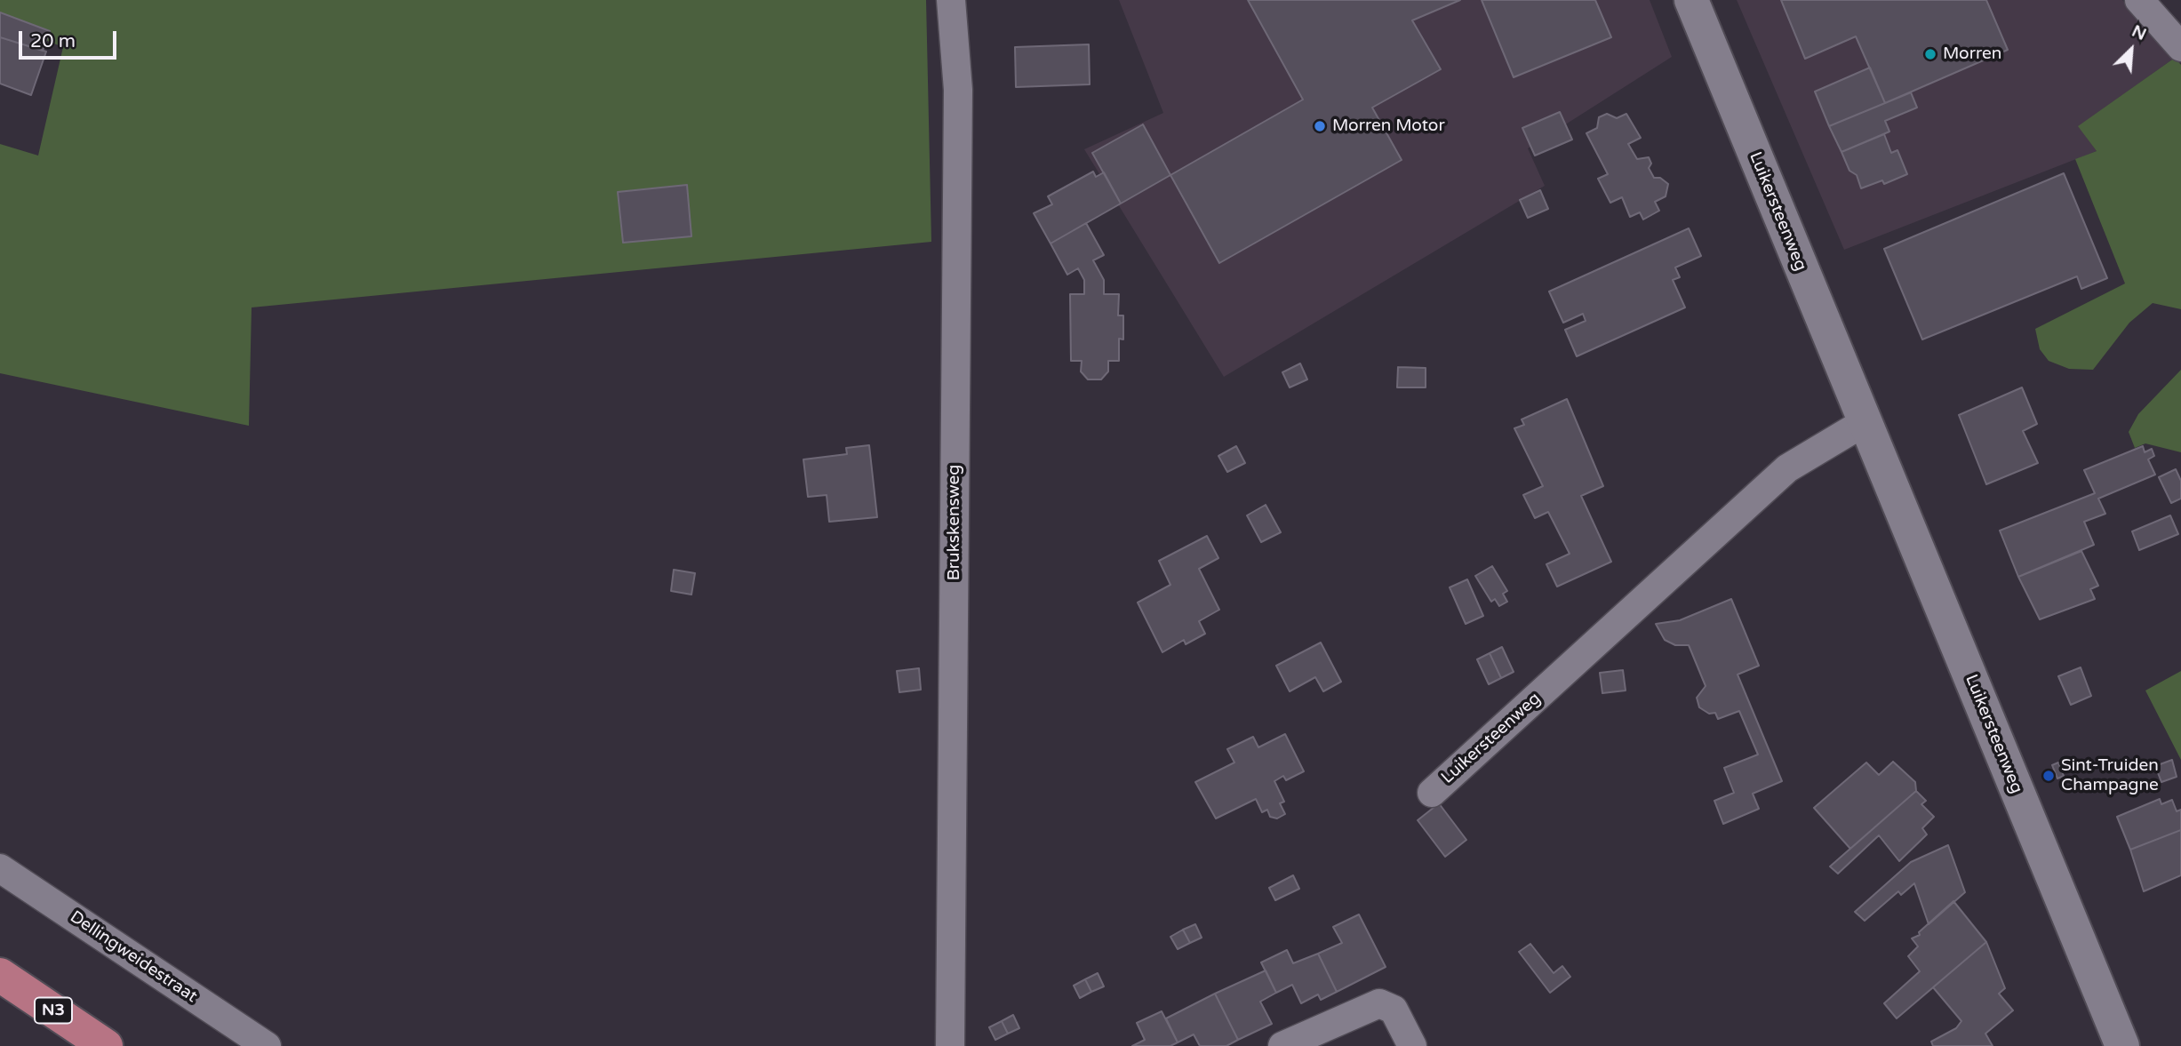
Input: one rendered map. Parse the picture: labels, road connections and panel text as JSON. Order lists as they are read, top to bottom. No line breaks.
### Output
{"streets":{"main road":["Luikersteenweg","N3"],"street":["Brukskensweg","Dellingweidestraat"]},"places":["Morren","Morren Motor","Sint-Truiden Champagne"],"scale_bar":"20 m","north":"top right"}
